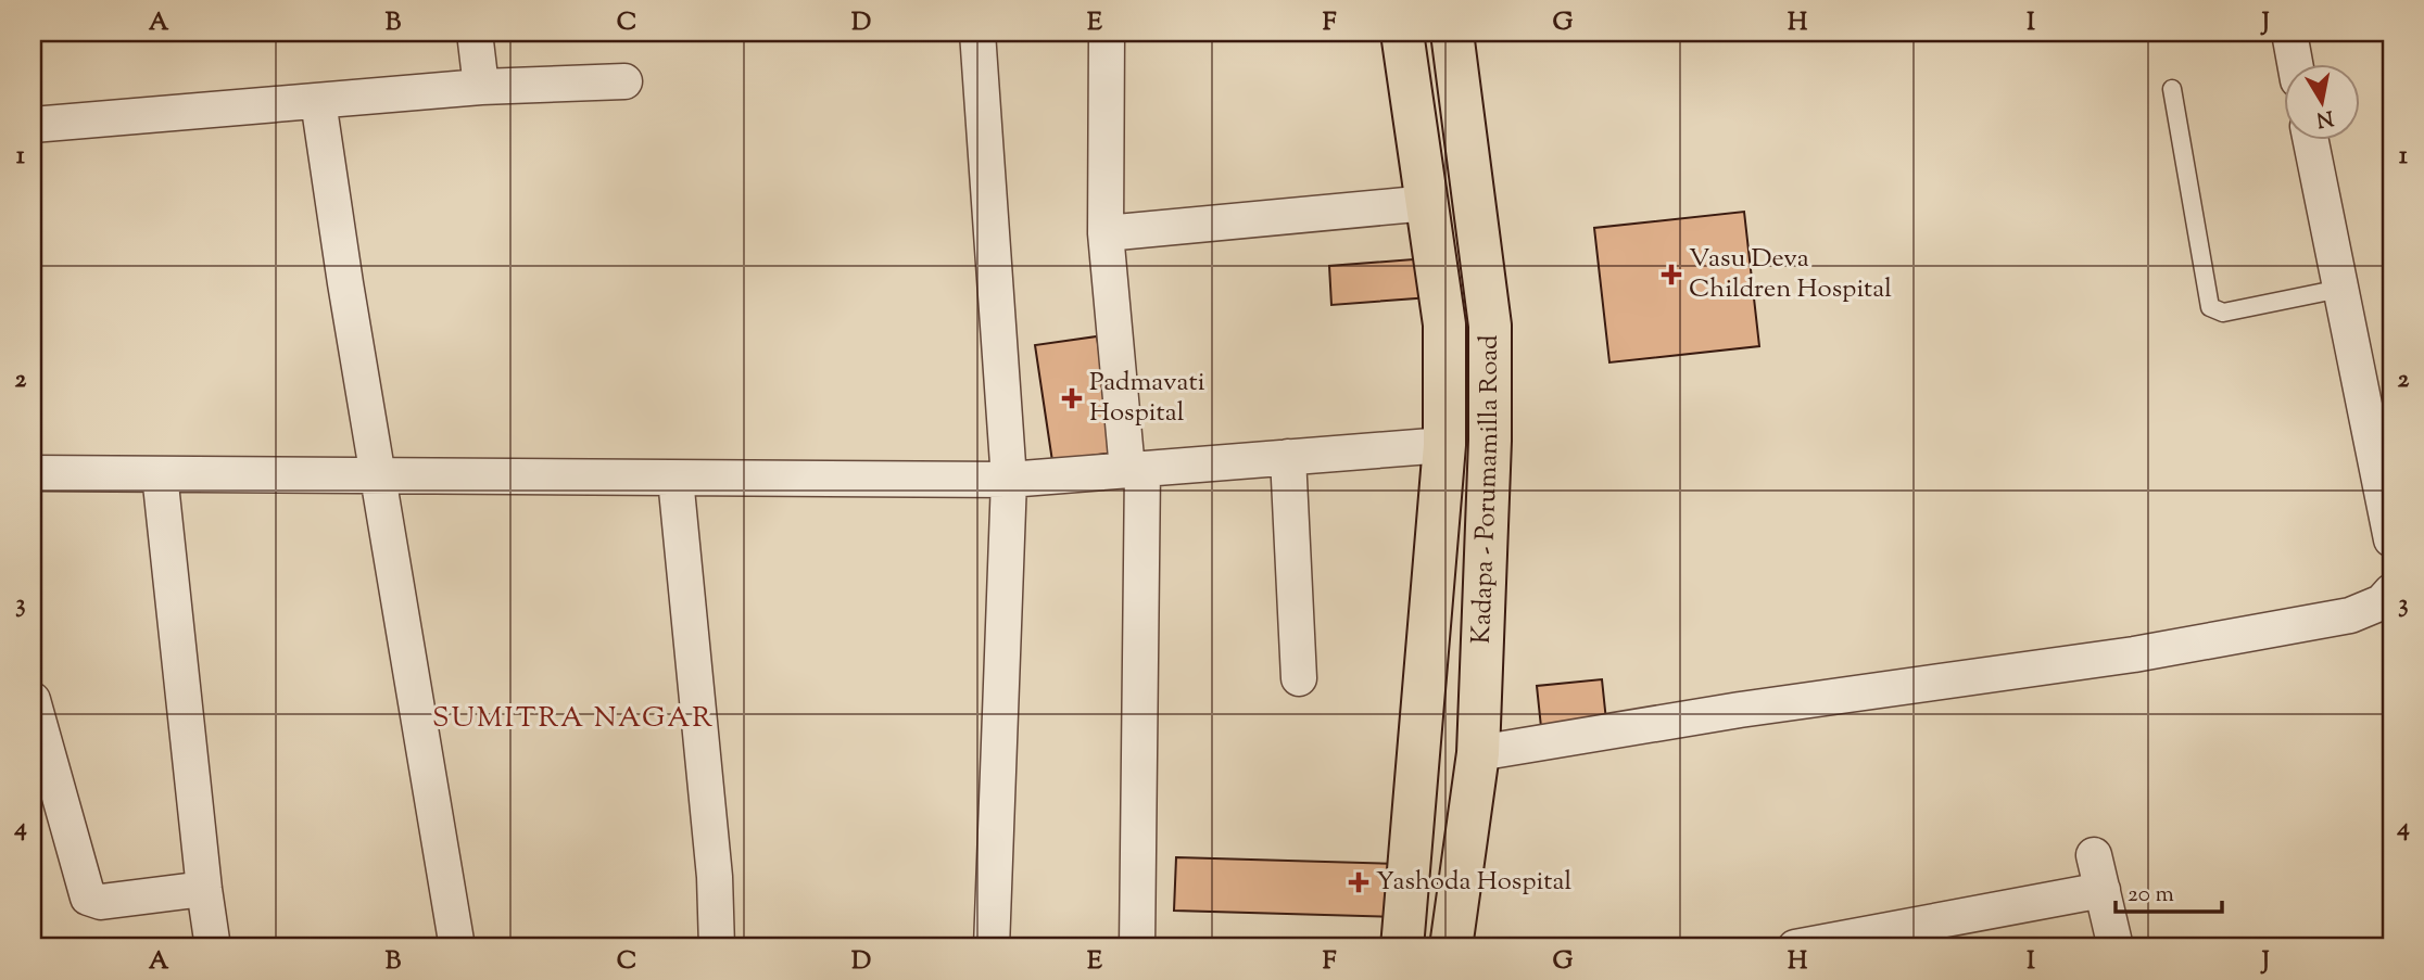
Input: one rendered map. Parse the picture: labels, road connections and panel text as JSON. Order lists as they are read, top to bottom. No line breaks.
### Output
{"streets":{"main road":["Kadapa - Porumamilla Road"]},"districts":["SUMITRA NAGAR"],"places":{"health":["Vasu Deva Children Hospital","Padmavati Hospital","Yashoda Hospital"]},"scale_bar":"20 m","north":"bottom","grid":{"columns":["A","B","C","D","E","F","G","H","I","J"],"rows":["1","2","3","4"]}}
